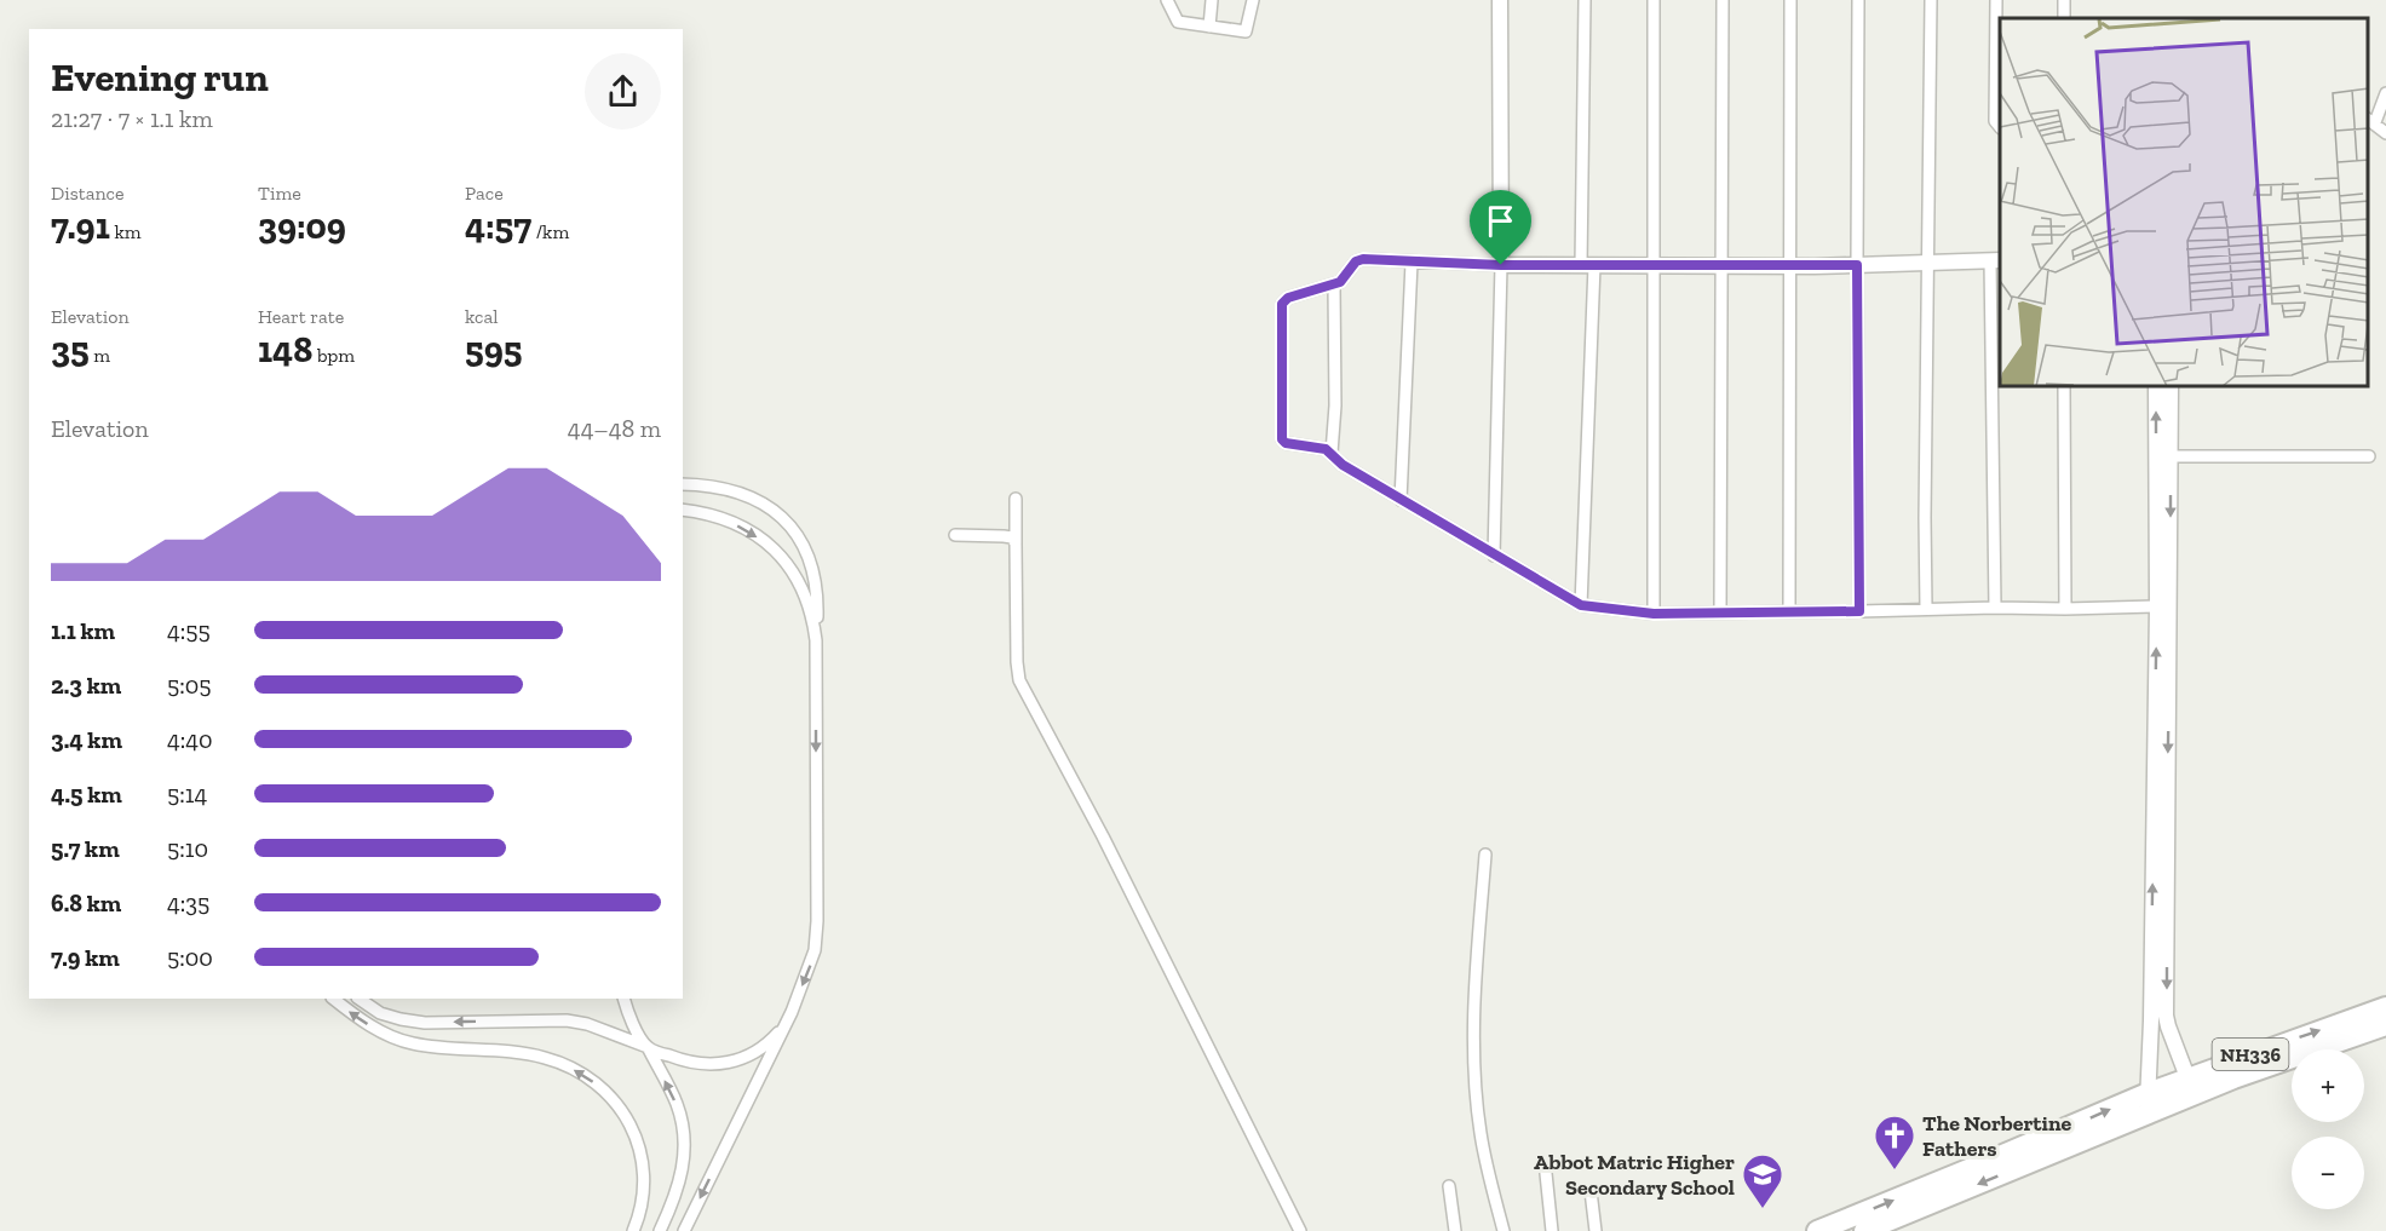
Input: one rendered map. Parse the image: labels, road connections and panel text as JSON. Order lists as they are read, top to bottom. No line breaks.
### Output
{"streets":{"highway":["NH336"]},"places":{"church":["The Norbertine Fathers"],"school or university":["Abbot Matric Higher Secondary School"]},"page":{"heading":["Evening run","21:27 · 7 × 1.1 km"],"stats":[["Distance","7.91 km"],["Time","39:09"],["Pace","4:57 /km"],["Elevation","35 m"],["Heart rate","148 bpm"],["kcal","595"]],"chart":["Elevation","44–48 m"],"list":[{"name":"1.1 km","note":"4:55"},{"name":"2.3 km","note":"5:05"},{"name":"3.4 km","note":"4:40"},{"name":"4.5 km","note":"5:14"},{"name":"5.7 km","note":"5:10"},{"name":"6.8 km","note":"4:35"},{"name":"7.9 km","note":"5:00"}],"map_buttons":["+","−"]}}
